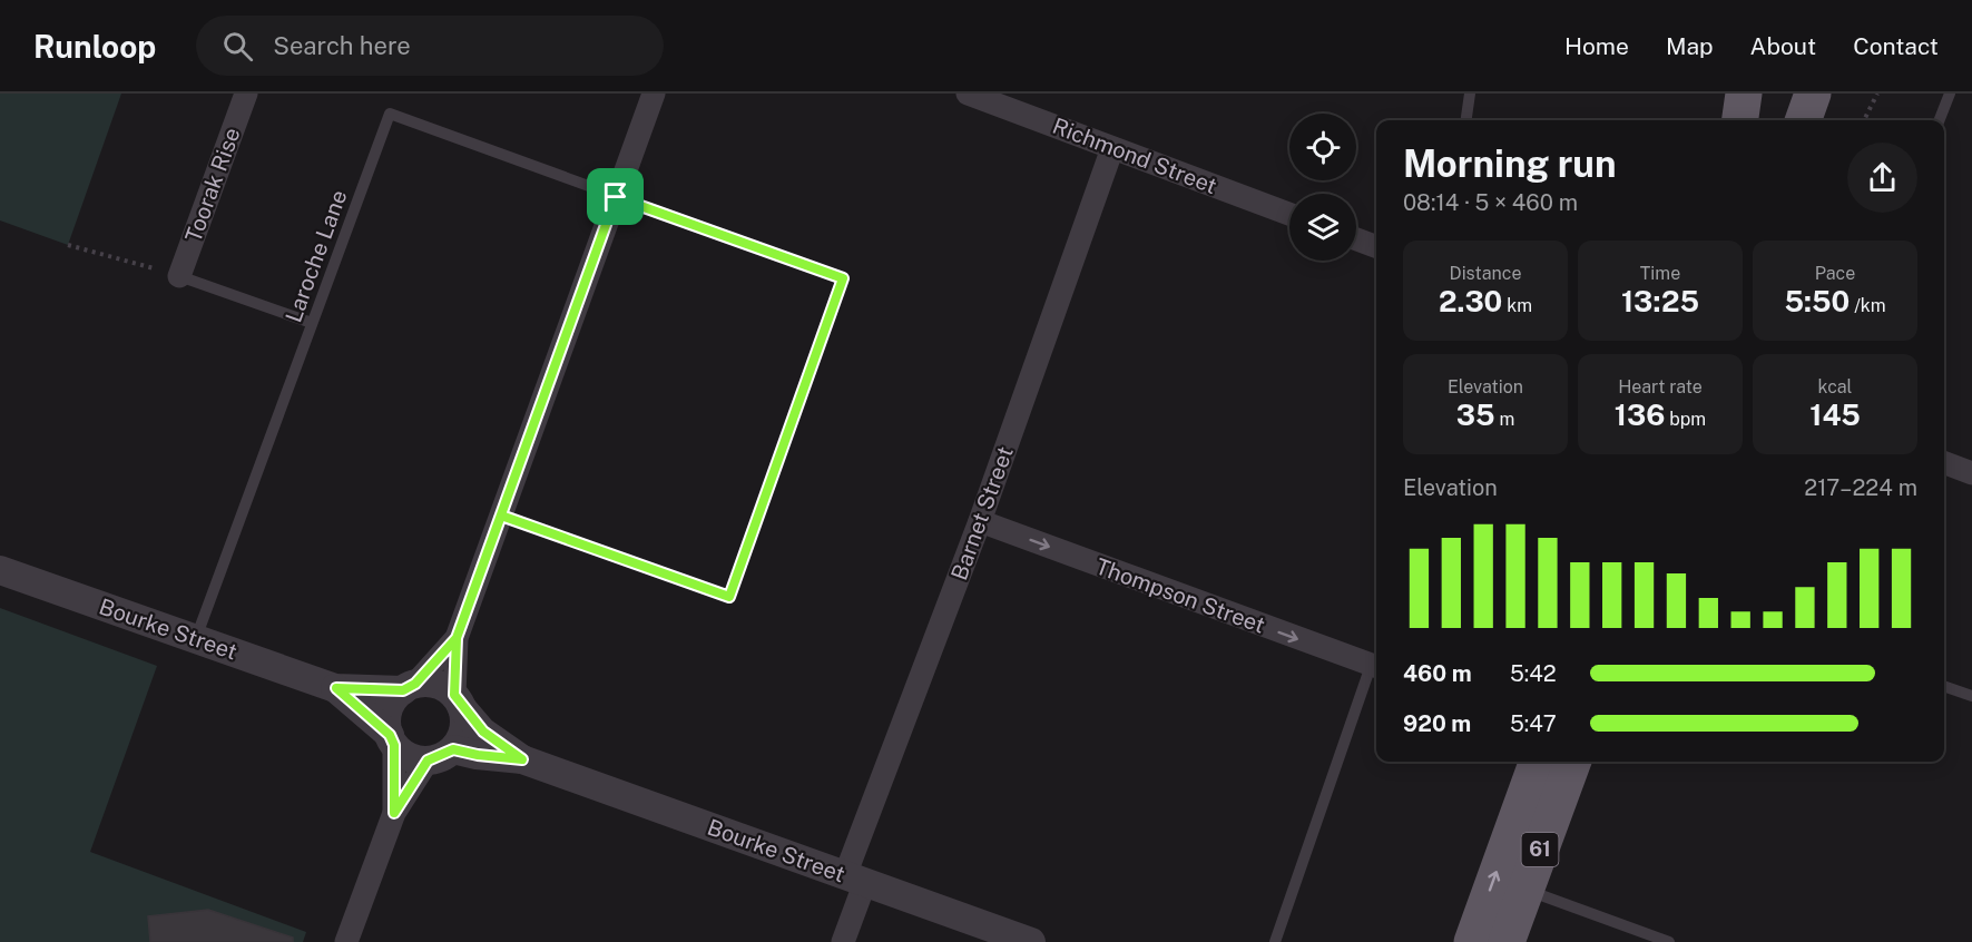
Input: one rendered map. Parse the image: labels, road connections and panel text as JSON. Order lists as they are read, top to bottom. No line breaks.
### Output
{"streets":{"main road":["61"],"street":["Richmond Street","Toorak Rise","Barnet Street","Thompson Street","Bourke Street"],"lane":["Laroche Lane"]},"crossings":[["Richmond Street","Barnet Street"],["Laroche Lane","Bourke Street"],["Barnet Street","Thompson Street"],["Barnet Street","Bourke Street"]],"one_way":["Thompson Street"],"page":{"header":"Runloop","search":"Search here","nav":["Home","Map","About","Contact"],"heading":["Morning run","08:14 · 5 × 460 m"],"stats":[["Distance","2.30 km"],["Time","13:25"],["Pace","5:50 /km"],["Elevation","35 m"],["Heart rate","136 bpm"],["kcal","145"]],"chart":["Elevation","217–224 m"],"list":[{"name":"460 m","note":"5:42"},{"name":"920 m","note":"5:47"}]}}
